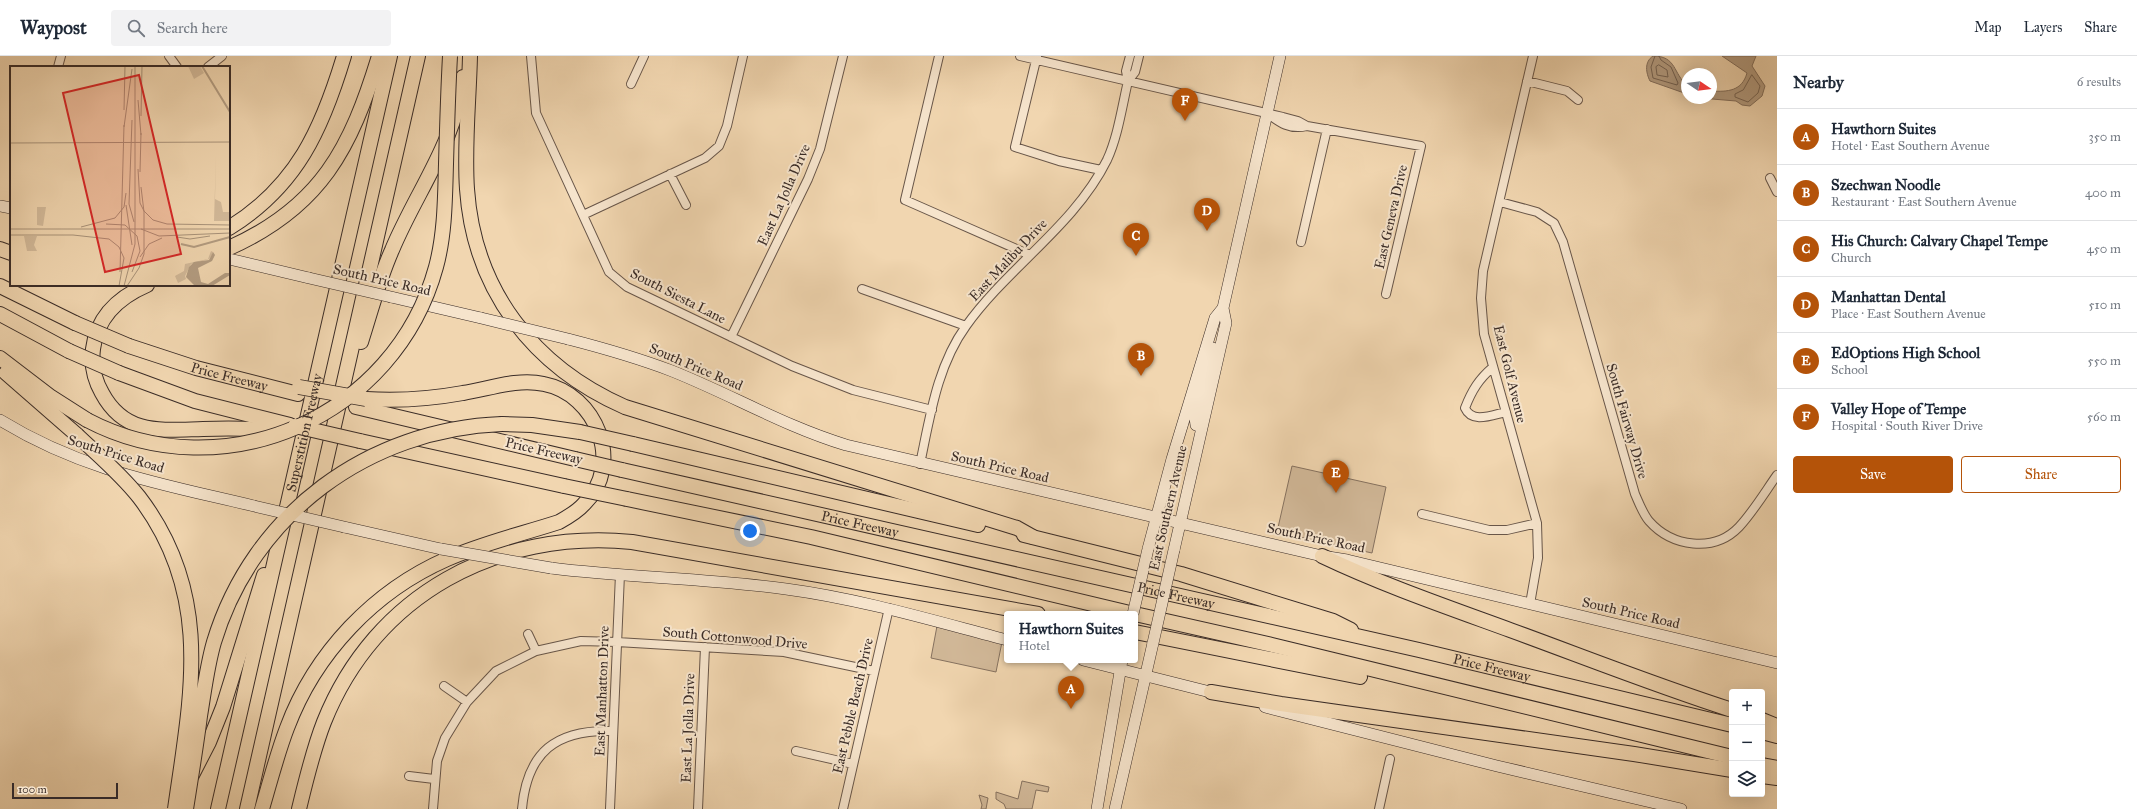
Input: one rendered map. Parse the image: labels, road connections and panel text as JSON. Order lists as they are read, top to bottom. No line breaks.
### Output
{"streets":{"highway":["Price Freeway","Superstition Freeway"],"main road":["South Price Road","East Southern Avenue"],"street":["East La Jolla Drive","East Geneva Drive","East Malibu Drive","South Siesta Lane","East Golf Avenue","South Fairway Drive","South Cottonwood Drive","East Manhatton Drive","East Pebble Beach Drive"]},"crossings":[["East La Jolla Drive","South Siesta Lane"],["East La Jolla Drive","South Cottonwood Drive"],["East Malibu Drive","South Price Road"],["East Malibu Drive","South Siesta Lane"],["South Price Road","East Golf Avenue"],["South Price Road","East Southern Avenue"],["South Price Road","East Manhatton Drive"],["South Price Road","East Pebble Beach Drive"],["East Golf Avenue","South Fairway Drive"],["South Cottonwood Drive","East Manhatton Drive"],["South Cottonwood Drive","East Pebble Beach Drive"]],"scale_bar":"100 m","north":"right","page":{"header":"Waypost","search":"Search here","nav":["Map","Layers","Share"],"heading":["Nearby","6 results"],"pins":["F","D","C","B","E","A"],"list":[{"mark":"A","name":"Hawthorn Suites","note":"Hotel · East Southern Avenue","value":"350 m"},{"mark":"B","name":"Szechwan Noodle","note":"Restaurant · East Southern Avenue","value":"400 m"},{"mark":"C","name":"His Church: Calvary Chapel Tempe","note":"Church","value":"450 m"},{"mark":"D","name":"Manhattan Dental","note":"Place · East Southern Avenue","value":"510 m"},{"mark":"E","name":"EdOptions High School","note":"School","value":"550 m"},{"mark":"F","name":"Valley Hope of Tempe","note":"Hospital · South River Drive","value":"560 m"}],"buttons":["Save","Share"],"popup":["Hawthorn Suites","Hotel"],"map_buttons":["+","−"],"scale":"100 m"}}
